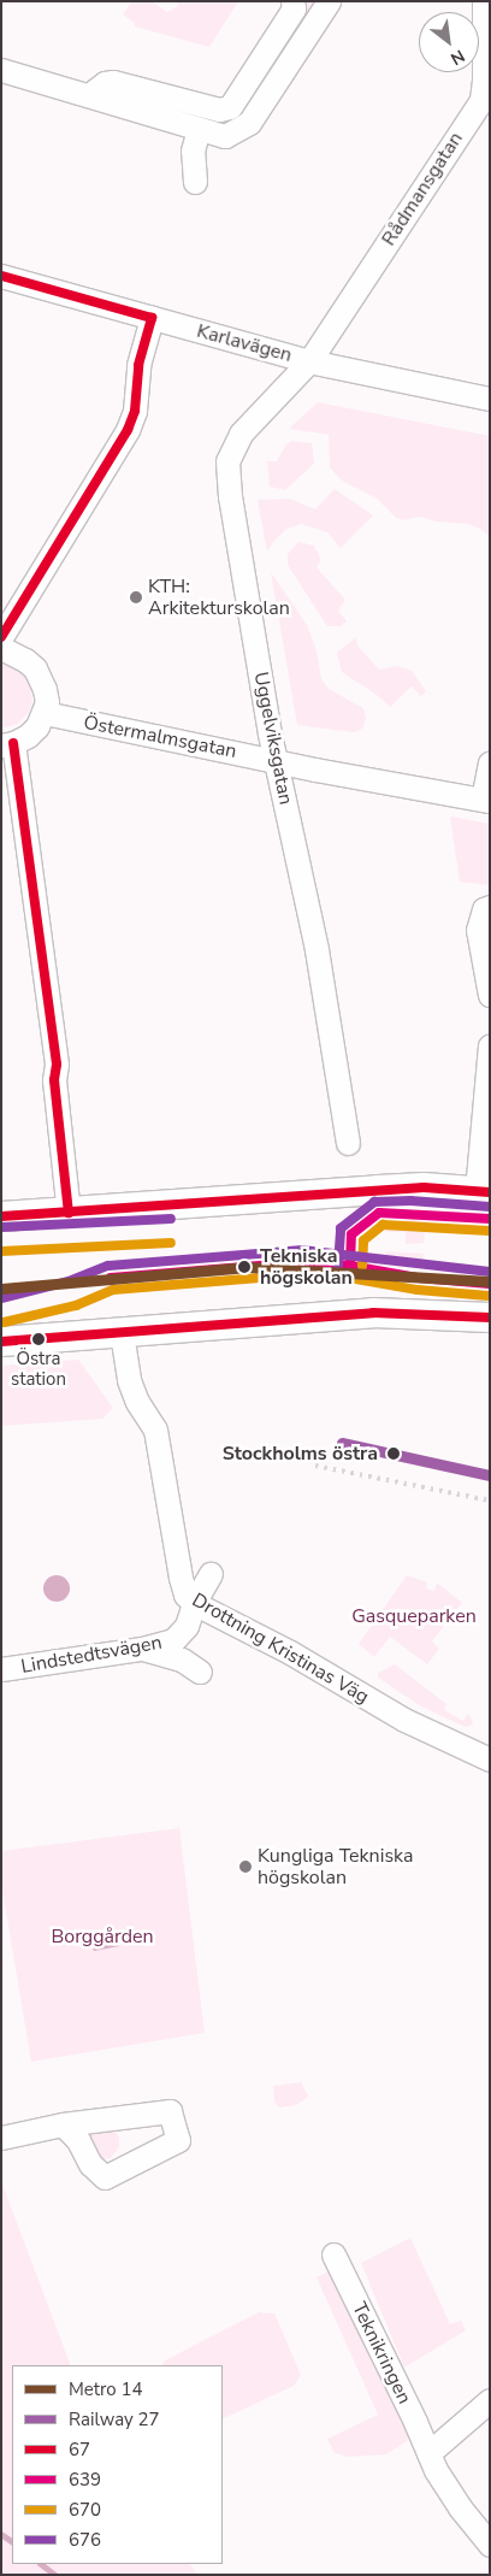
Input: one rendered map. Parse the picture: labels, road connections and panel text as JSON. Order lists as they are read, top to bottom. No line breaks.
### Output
{"streets":{"street":["Rådmansgatan","Karlavägen","Östermalmsgatan","Uggelviksgatan","Drottning Kristinas Väg","Lindstedtsvägen","Teknikringen"]},"crossings":[["Rådmansgatan","Karlavägen"],["Rådmansgatan","Uggelviksgatan"],["Karlavägen","Uggelviksgatan"],["Östermalmsgatan","Uggelviksgatan"],["Drottning Kristinas Väg","Lindstedtsvägen"]],"parks":["Gasqueparken","Borggården"],"places":["KTH: Arkitekturskolan","Tekniska högskolan","Östra station","Stockholms östra","Kungliga Tekniska högskolan"],"lines":["transit line 67","transit line 676","transit line 639","transit line 670","metro line 14","rail line 27"],"legend":["Metro 14","Railway 27","67","639","670","676"],"north":"bottom right"}
